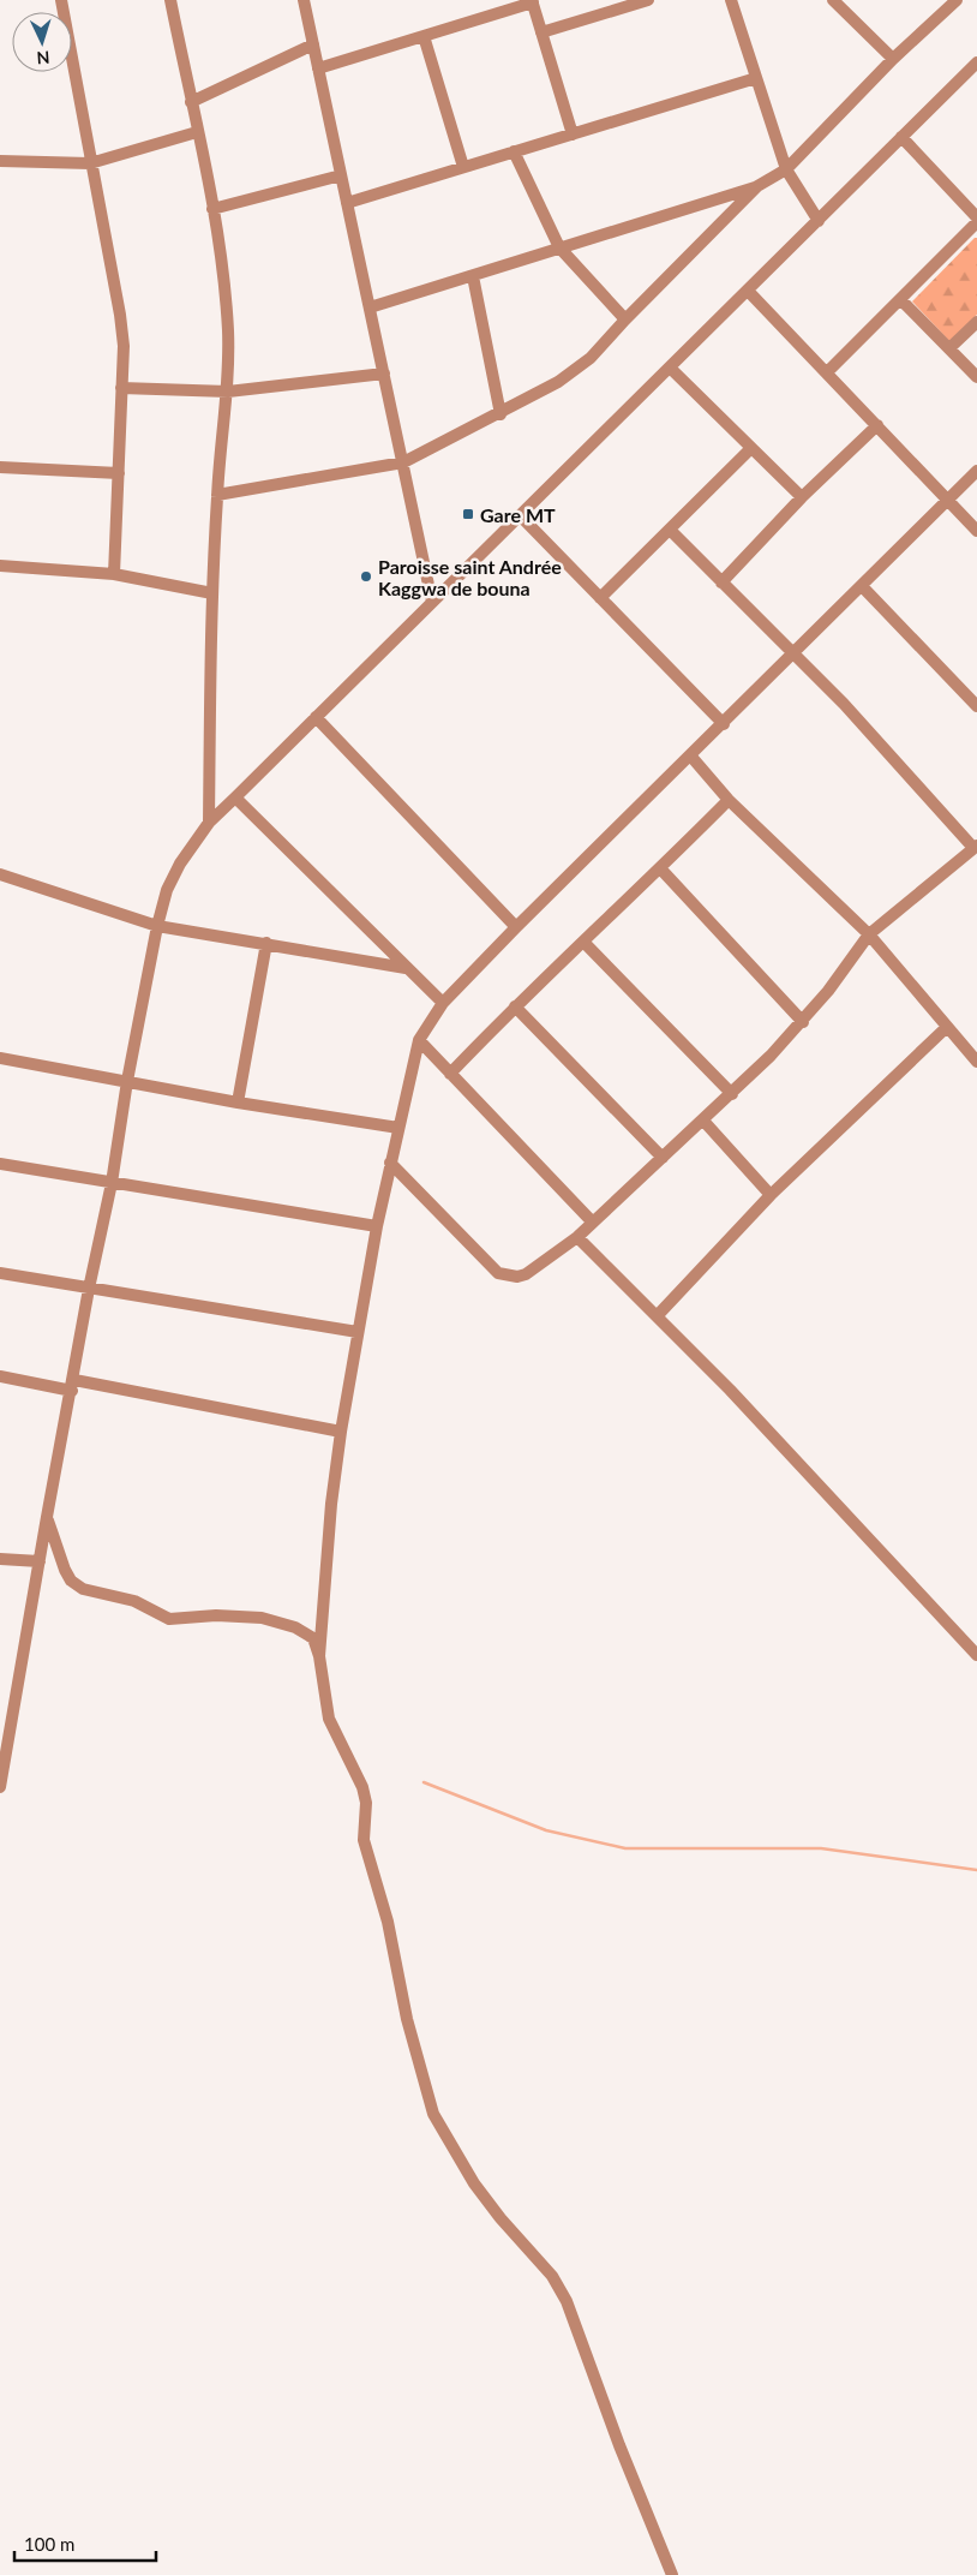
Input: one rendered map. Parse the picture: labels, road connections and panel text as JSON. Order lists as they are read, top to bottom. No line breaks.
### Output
{"places":{"transit":["Gare MT"],"other":["Paroisse saint Andrée Kaggwa de bouna"]},"scale_bar":"100 m","north":"bottom"}
